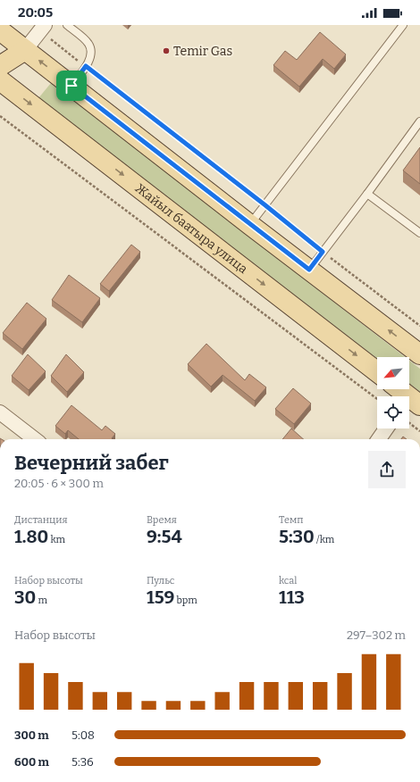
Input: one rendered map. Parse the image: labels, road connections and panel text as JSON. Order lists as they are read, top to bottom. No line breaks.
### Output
{"streets":{"main road":["Жайыл баатыра улица"]},"places":["Temir Gas"],"north":"bottom left","page":{"status":"20:05","heading":["Вечерний забег","20:05 · 6 × 300 m"],"stats":[["Дистанция","1.80 km"],["Время","9:54"],["Темп","5:30 /km"],["Набор высоты","30 m"],["Пульс","159 bpm"],["kcal","113"]],"chart":["Набор высоты","297–302 m"],"list":[{"name":"300 m","note":"5:08"},{"name":"600 m","note":"5:36"}]}}
